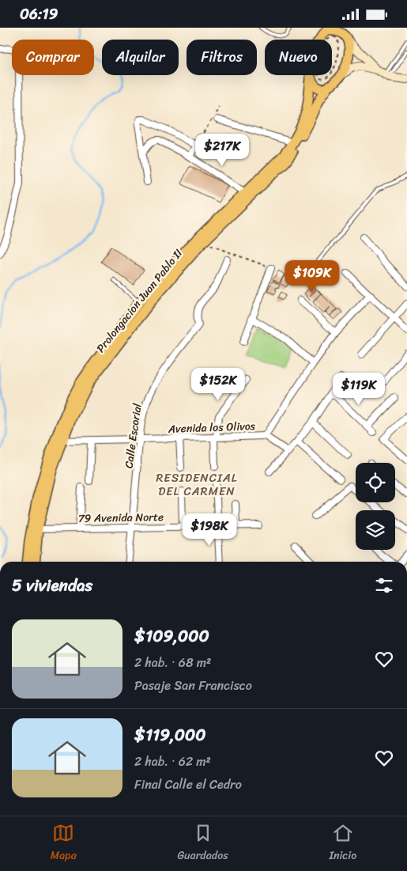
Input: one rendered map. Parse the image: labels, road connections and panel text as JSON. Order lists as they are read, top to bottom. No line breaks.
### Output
{"streets":{"main road":["Prolongacion Juan Pablo II"],"street":["Avenida los Olivos","Calle Escorial","79 Avenida Norte"]},"crossings":[["Prolongacion Juan Pablo II","Avenida los Olivos"],["Prolongacion Juan Pablo II","79 Avenida Norte"],["Avenida los Olivos","Calle Escorial"],["Calle Escorial","79 Avenida Norte"]],"districts":["RESIDENCIAL DEL CARMEN"],"page":{"status":"06:19","chip":["Comprar","Alquilar","Filtros","Nuevo"],"price":["$217K","$109K","$152K","$119K","$198K"],"heading":"5 viviendas","list":[{"name":"$109,000","note":"2 hab. · 68 m² · Pasaje San Francisco"},{"name":"$119,000","note":"2 hab. · 62 m² · Final Calle el Cedro"}],"tabs":["Mapa","Guardados","Inicio"]}}
